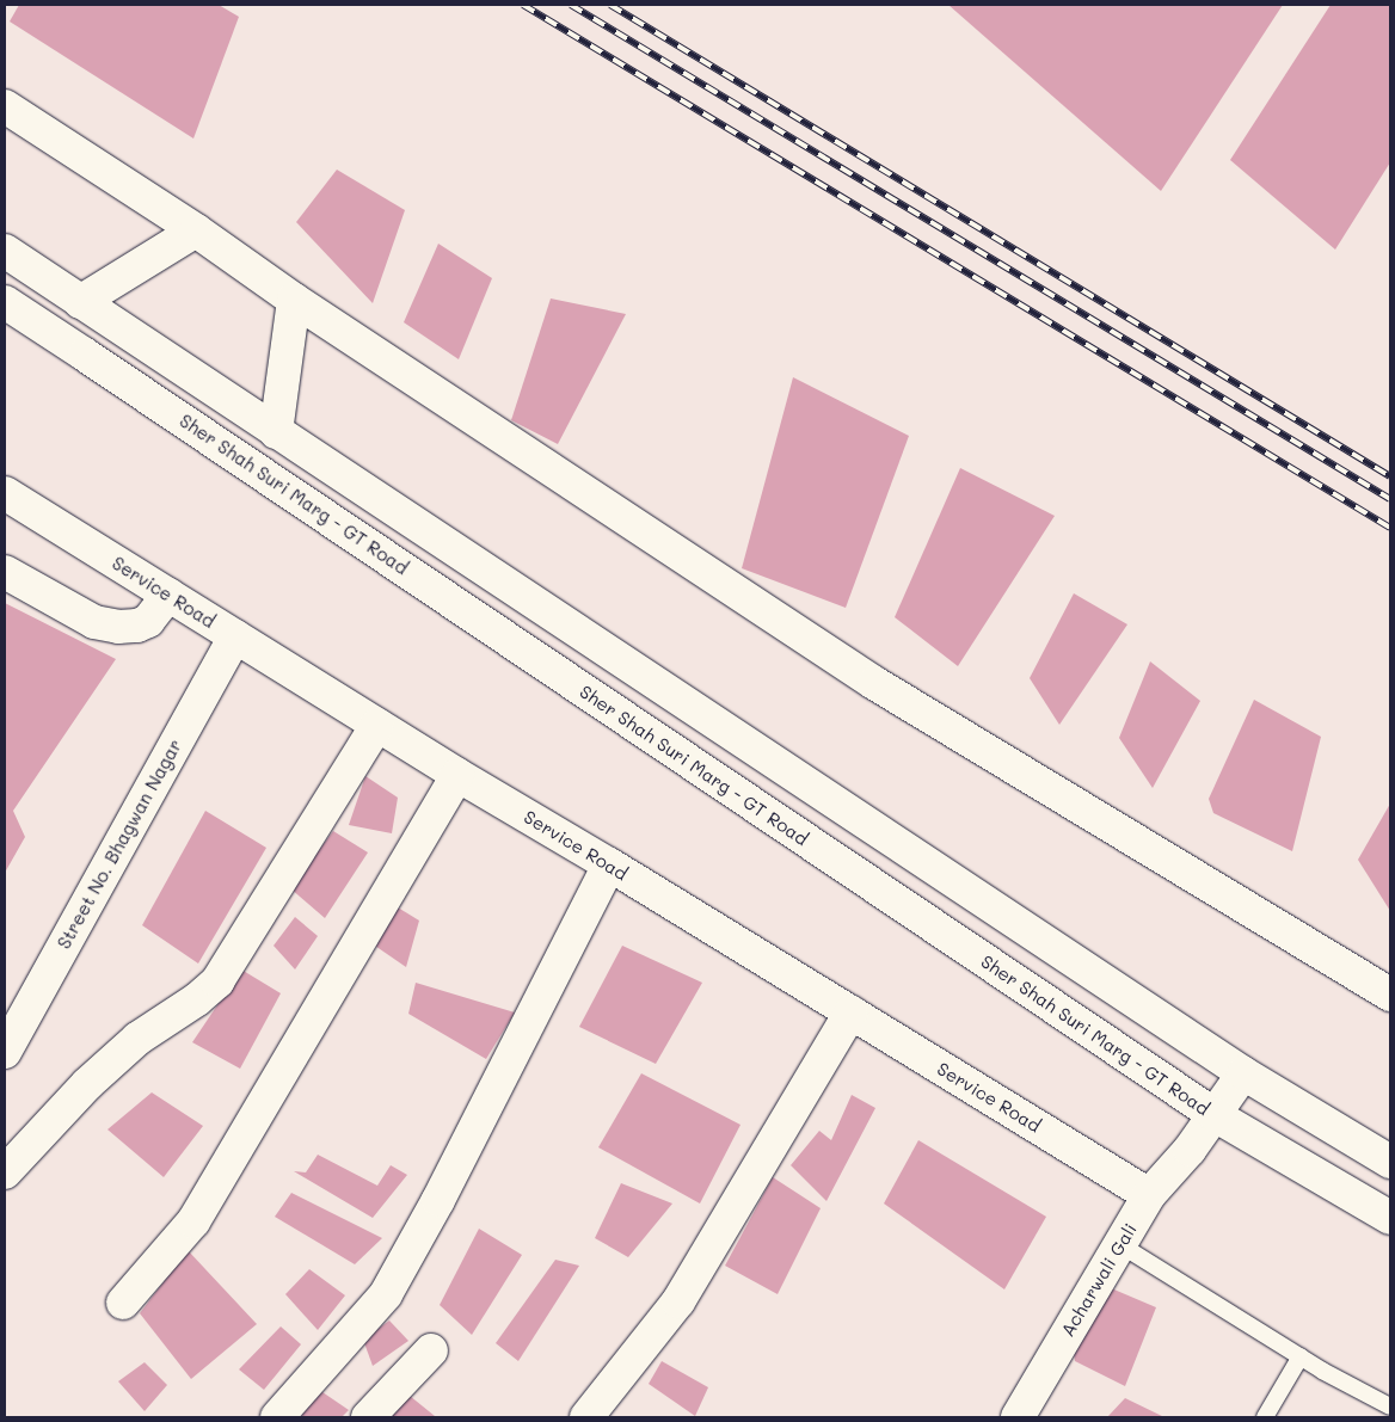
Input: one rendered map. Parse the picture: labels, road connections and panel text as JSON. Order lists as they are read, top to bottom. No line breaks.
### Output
{"streets":{"street":["Sher Shah Suri Marg - GT Road","Service Road","Street No. Bhagwan Nagar","Acharwali Gali"]},"crossings":[["Sher Shah Suri Marg - GT Road","Acharwali Gali"],["Service Road","Street No. Bhagwan Nagar"],["Service Road","Acharwali Gali"]]}
